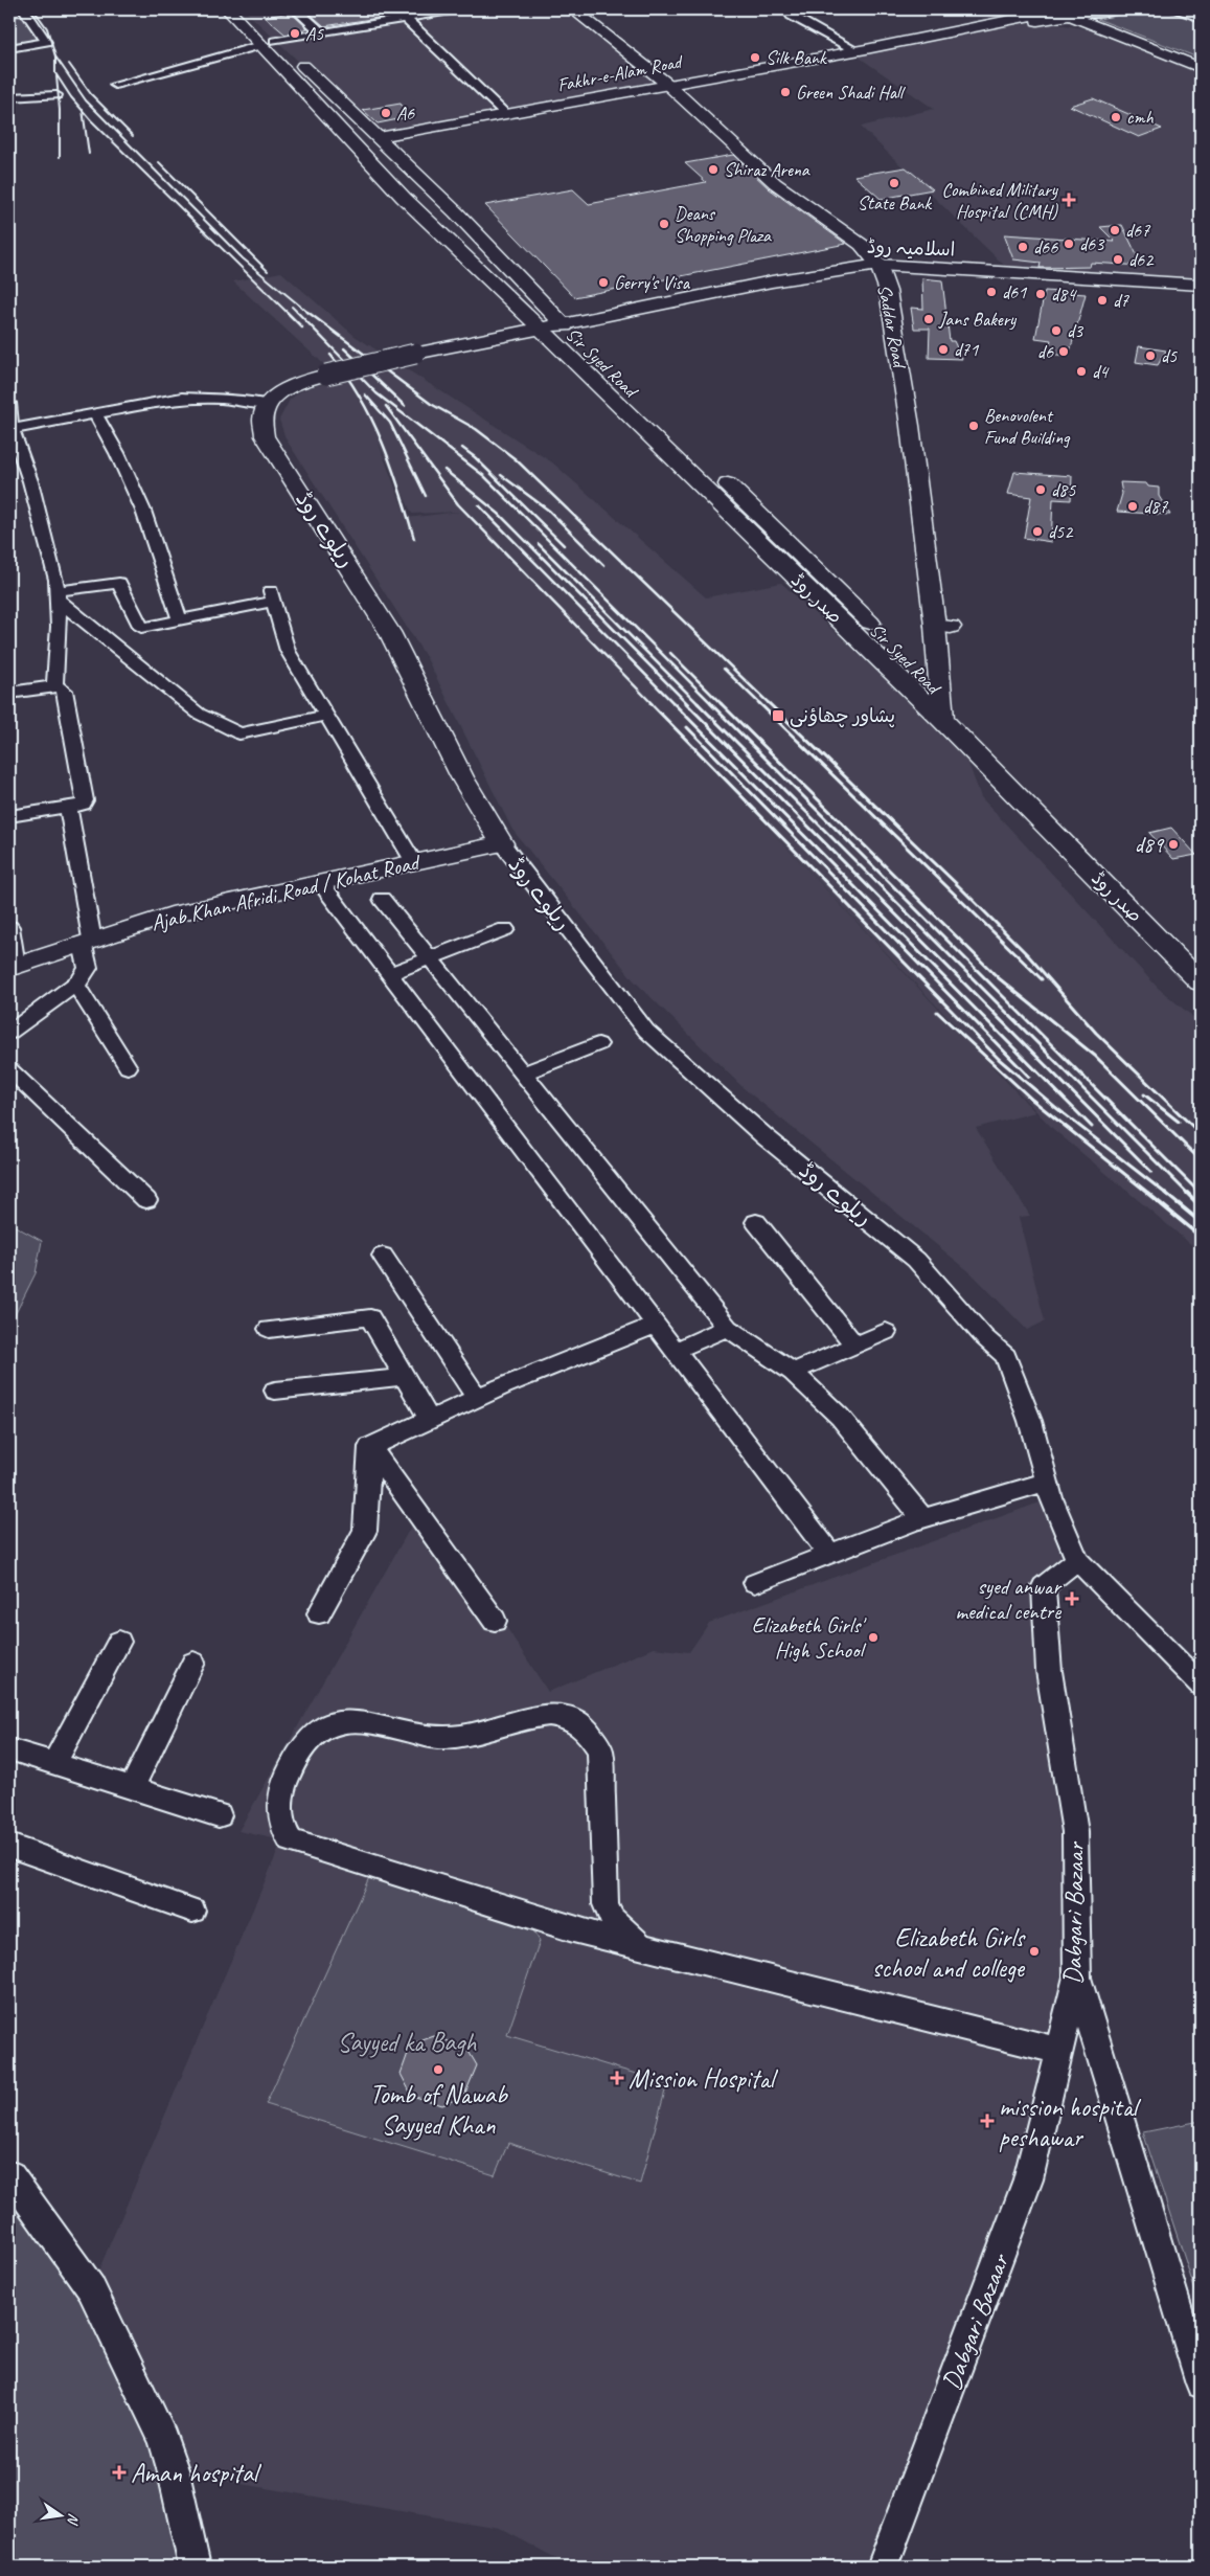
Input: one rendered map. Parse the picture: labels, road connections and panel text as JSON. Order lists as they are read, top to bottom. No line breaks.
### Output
{"streets":{"main road":["Fakhr-e-Alam Road","اسلامیہ روڈ","Saddar Road","Sir Syed Road","ریلوے روڈ","صدر روڈ","Ajab Khan Afridi Road / Kohat Road"],"street":["Dabgari Bazaar"]},"crossings":[["Fakhr-e-Alam Road","Saddar Road"],["Fakhr-e-Alam Road","Sir Syed Road"],["اسلامیہ روڈ","Saddar Road"],["اسلامیہ روڈ","Sir Syed Road"],["Saddar Road","Sir Syed Road"],["Saddar Road","صدر روڈ"],["Sir Syed Road","صدر روڈ"],["ریلوے روڈ","Ajab Khan Afridi Road / Kohat Road"],["ریلوے روڈ","Dabgari Bazaar"]],"parks":["Sayyed ka Bagh"],"places":{"other":["A5","Silk Bank","Green Shadi Hall","A6","cmh","Shiraz Arena","State Bank","Deans Shopping Plaza","d67","d63","d66","d62","Gerry's Visa","d61","d84","d7","Jans Bakery","d3","d71","d6","d5","d4","Benovolent Fund Building","d85","d87","d52","d89","Elizabeth Girls' High School","Elizabeth Girls school and college","Tomb of Nawab Sayyed Khan"],"health":["Combined Military Hospital (CMH)","syed anwar medical centre","Mission Hospital","mission hospital peshawar","Aman hospital"],"transit":["پشاور چھاؤنی"]},"north":"right"}
